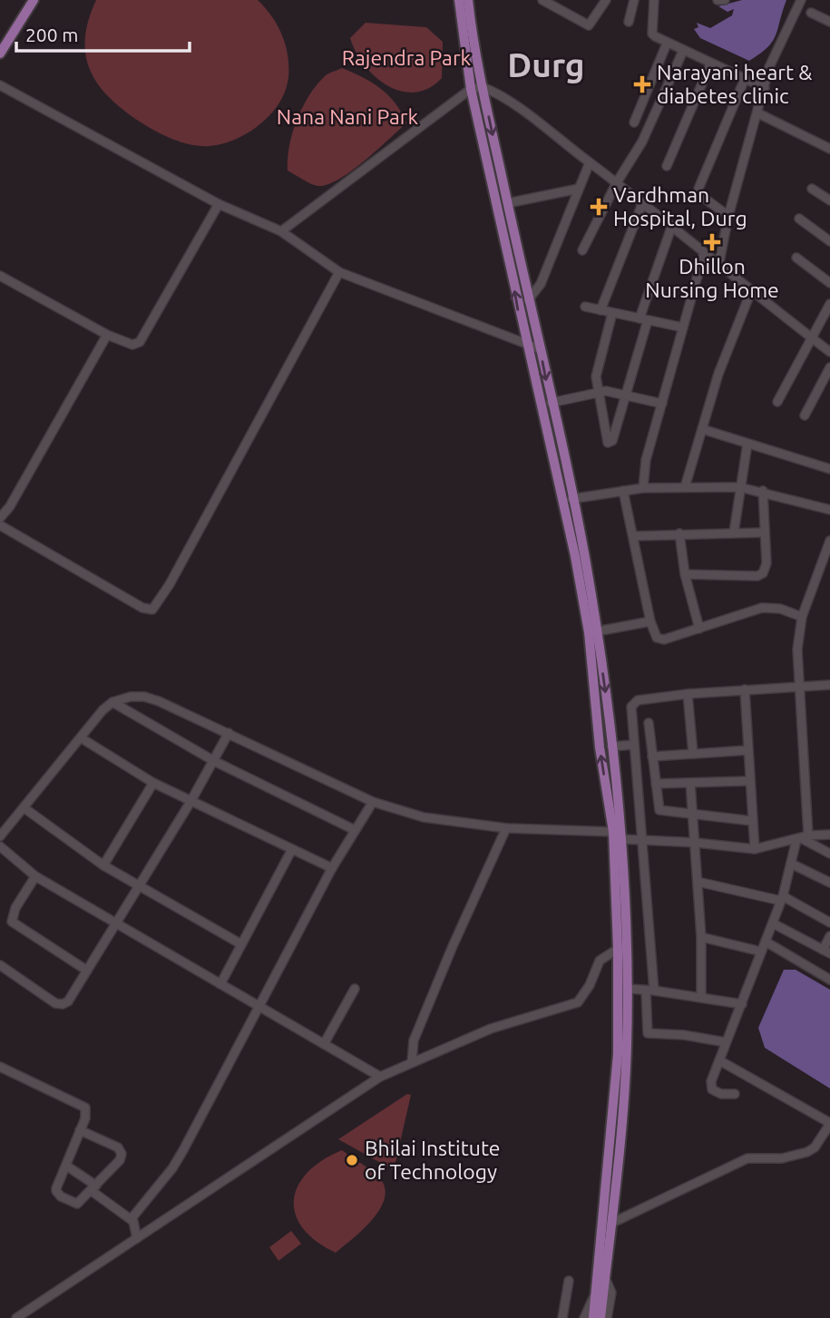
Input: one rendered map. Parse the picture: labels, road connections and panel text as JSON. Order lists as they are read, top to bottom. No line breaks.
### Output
{"districts":["Durg"],"parks":["Rajendra Park","Nana Nani Park"],"places":{"health":["Narayani heart & diabetes clinic","Vardhman Hospital, Durg","Dhillon Nursing Home"],"other":["Bhilai Institute of Technology"]},"scale_bar":"200 m"}
